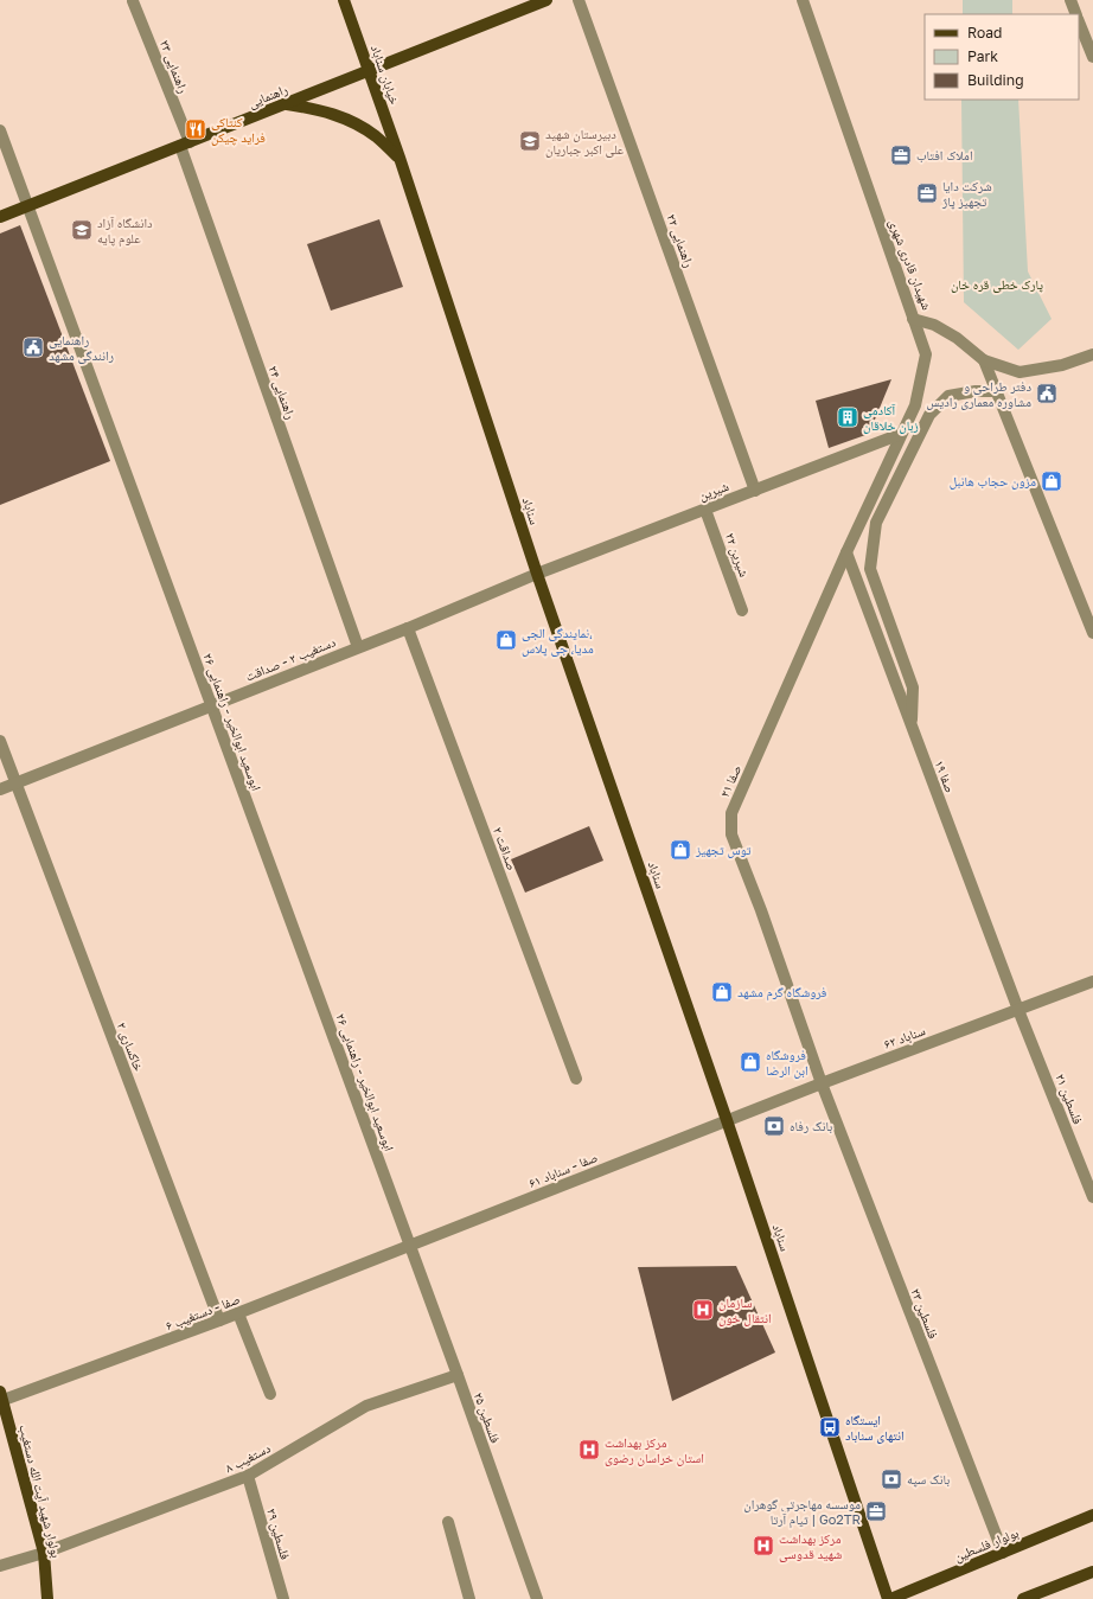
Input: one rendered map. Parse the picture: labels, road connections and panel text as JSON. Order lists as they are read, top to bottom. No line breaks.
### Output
{"streets":{"main road":["خیابان سناباد","راهنمایی","سناباد","بولوار شهید آیت الله دستغیب","بولوار فلسطین"],"street":["راهنمایی ۲۳","راهنمایی ۲۲","شهیدان قادری شهری","راهنمایی ۲۴","شیرین","شیرین ۲۲","دستغیب ۲ - صداقت","ابوسعید ابوالخیر - راهنمایی ۲۶","صفا ۱۹","صفا ۲۱","صداقت ۲","سناباد ۶۲","خاکساری ۲","فلسطین ۲۱","صفا - سناباد ۶۱","صفا - دستغیب ۶","فلسطین ۲۳","فلسطین ۲۵","دستغیب ۸","فلسطین ۲۹"]},"crossings":[["راهنمایی ۲۳","راهنمایی"],["راهنمایی ۲۳","راهنمایی ۲۴"],["خیابان سناباد","راهنمایی"],["خیابان سناباد","سناباد"],["راهنمایی","راهنمایی ۲۴"],["راهنمایی","ابوسعید ابوالخیر - راهنمایی ۲۶"],["راهنمایی ۲۲","شیرین"],["شهیدان قادری شهری","صفا ۲۱"],["راهنمایی ۲۴","دستغیب ۲ - صداقت"],["شیرین","سناباد"],["شیرین","شیرین ۲۲"],["شیرین","دستغیب ۲ - صداقت"],["شیرین","صفا ۲۱"],["سناباد","دستغیب ۲ - صداقت"],["سناباد","سناباد ۶۲"],["سناباد","صفا - سناباد ۶۱"],["سناباد","بولوار فلسطین"],["دستغیب ۲ - صداقت","ابوسعید ابوالخیر - راهنمایی ۲۶"],["دستغیب ۲ - صداقت","صداقت ۲"],["دستغیب ۲ - صداقت","خاکساری ۲"],["ابوسعید ابوالخیر - راهنمایی ۲۶","صفا - سناباد ۶۱"],["ابوسعید ابوالخیر - راهنمایی ۲۶","صفا - دستغیب ۶"],["ابوسعید ابوالخیر - راهنمایی ۲۶","فلسطین ۲۵"],["صفا ۱۹","صفا ۲۱"],["صفا ۱۹","سناباد ۶۲"],["صفا ۱۹","فلسطین ۲۱"],["صفا ۲۱","سناباد ۶۲"],["صفا ۲۱","فلسطین ۲۳"],["سناباد ۶۲","فلسطین ۲۱"],["سناباد ۶۲","صفا - سناباد ۶۱"],["سناباد ۶۲","فلسطین ۲۳"],["خاکساری ۲","صفا - دستغیب ۶"],["صفا - سناباد ۶۱","صفا - دستغیب ۶"],["صفا - سناباد ۶۱","فلسطین ۲۵"],["صفا - دستغیب ۶","فلسطین ۲۵"],["صفا - دستغیب ۶","بولوار شهید آیت الله دستغیب"],["فلسطین ۲۳","بولوار فلسطین"],["فلسطین ۲۵","دستغیب ۸"],["دستغیب ۸","بولوار شهید آیت الله دستغیب"],["دستغیب ۸","فلسطین ۲۹"]],"parks":["پارک خطی قره خان"],"places":{"restaurant":["کنتاکی فراید چیکن"],"school or university":["دبیرستان شهید علی اکبر جباریان","دانشگاه آزاد علوم پایه"],"office":["املاک افتاب","شرکت دایا تجهیز پاژ","موسسه مهاجرتی گوهران تیام آرتا | Go2TR"],"public building":["راهنمایی رانندگی مشهد","دفتر طراحی و مشاوره معماری رادیس"],"building":["آکادمی زبان خلاقان"],"shop":["مزون حجاب هانبل","نمایندگی الجی، مدیا، جی پلاس","توس تجهیز","فروشگاه گرم مشهد","فروشگاه ابن الرضا"],"bank":["بانک رفاه","بانک سپه"],"hospital":["سازمان انتقال خون","مرکز بهداشت استان خراسان رضوی","مرکز بهداشت شهید قدوسی"],"bus stop":["ايستگاه انتهای سناباد"]},"legend":["Road","Park","Building"]}
